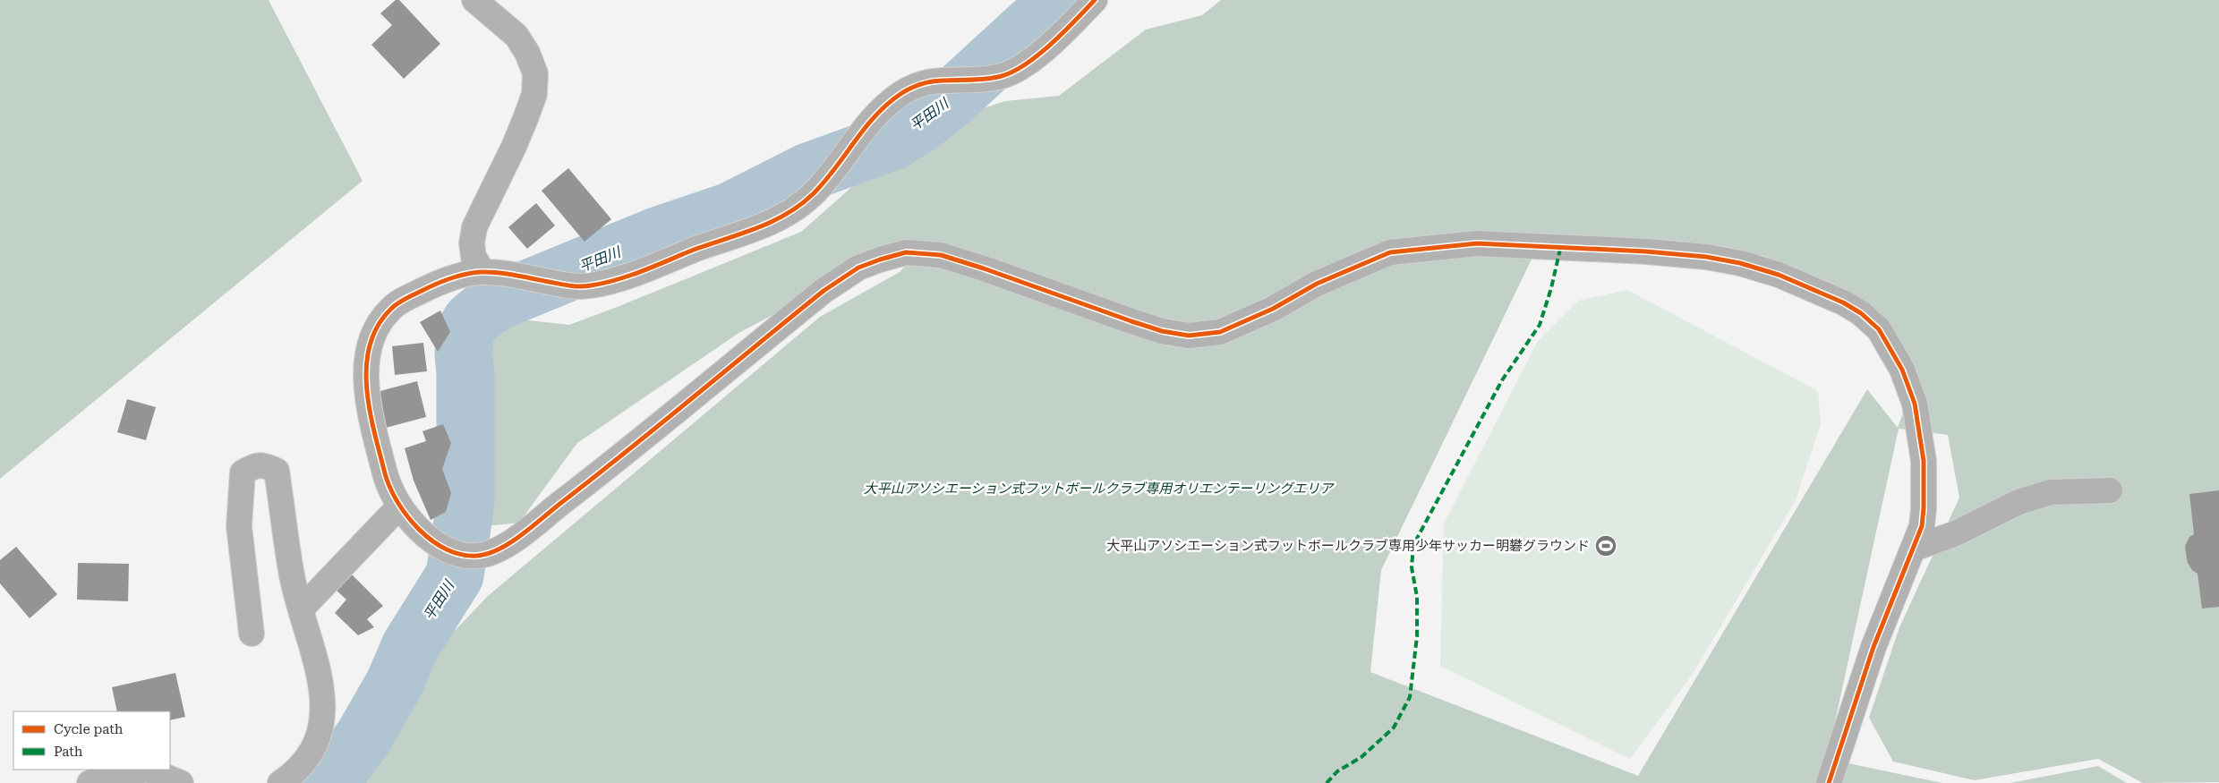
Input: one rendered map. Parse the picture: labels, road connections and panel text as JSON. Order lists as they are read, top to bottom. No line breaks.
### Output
{"water":["平田川"],"parks":["大平山アソシエーション式フットボールクラブ専用オリエンテーリングエリア"],"places":{"sports":["大平山アソシエーション式フットボールクラブ専用少年サッカー明礬グラウンド"]},"legend":["Cycle path","Path"]}
